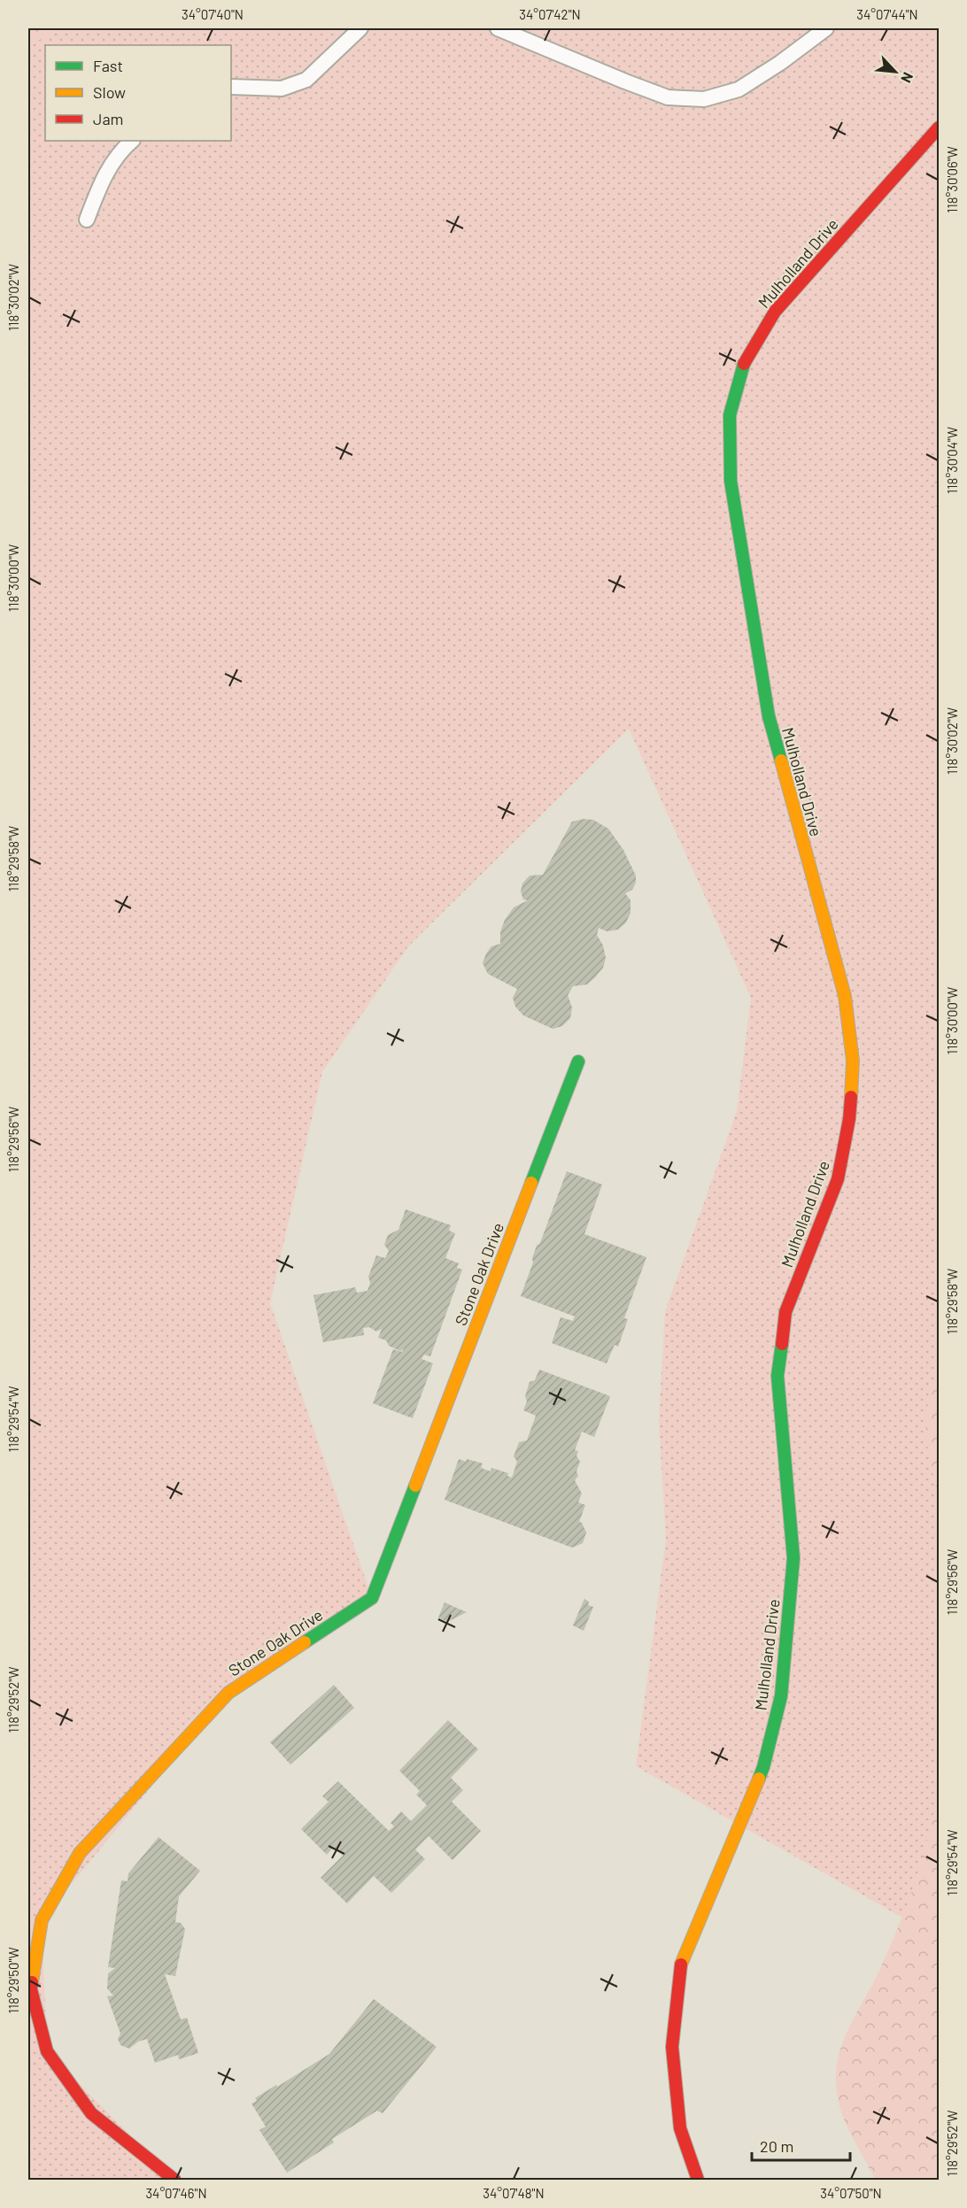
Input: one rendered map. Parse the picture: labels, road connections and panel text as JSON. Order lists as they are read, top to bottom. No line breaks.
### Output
{"streets":{"main road":["Mulholland Drive","Stone Oak Drive"]},"legend":["Fast","Slow","Jam"],"scale_bar":"20 m","north":"bottom right","coordinates":["34°07'40\"N","34°07'42\"N","34°07'44\"N","118°30'06\"W","118°30'02\"W","118°30'04\"W","118°30'00\"W","118°29'58\"W","118°29'56\"W","118°29'54\"W","118°29'52\"W","118°29'50\"W","34°07'46\"N","34°07'48\"N","34°07'50\"N"]}
